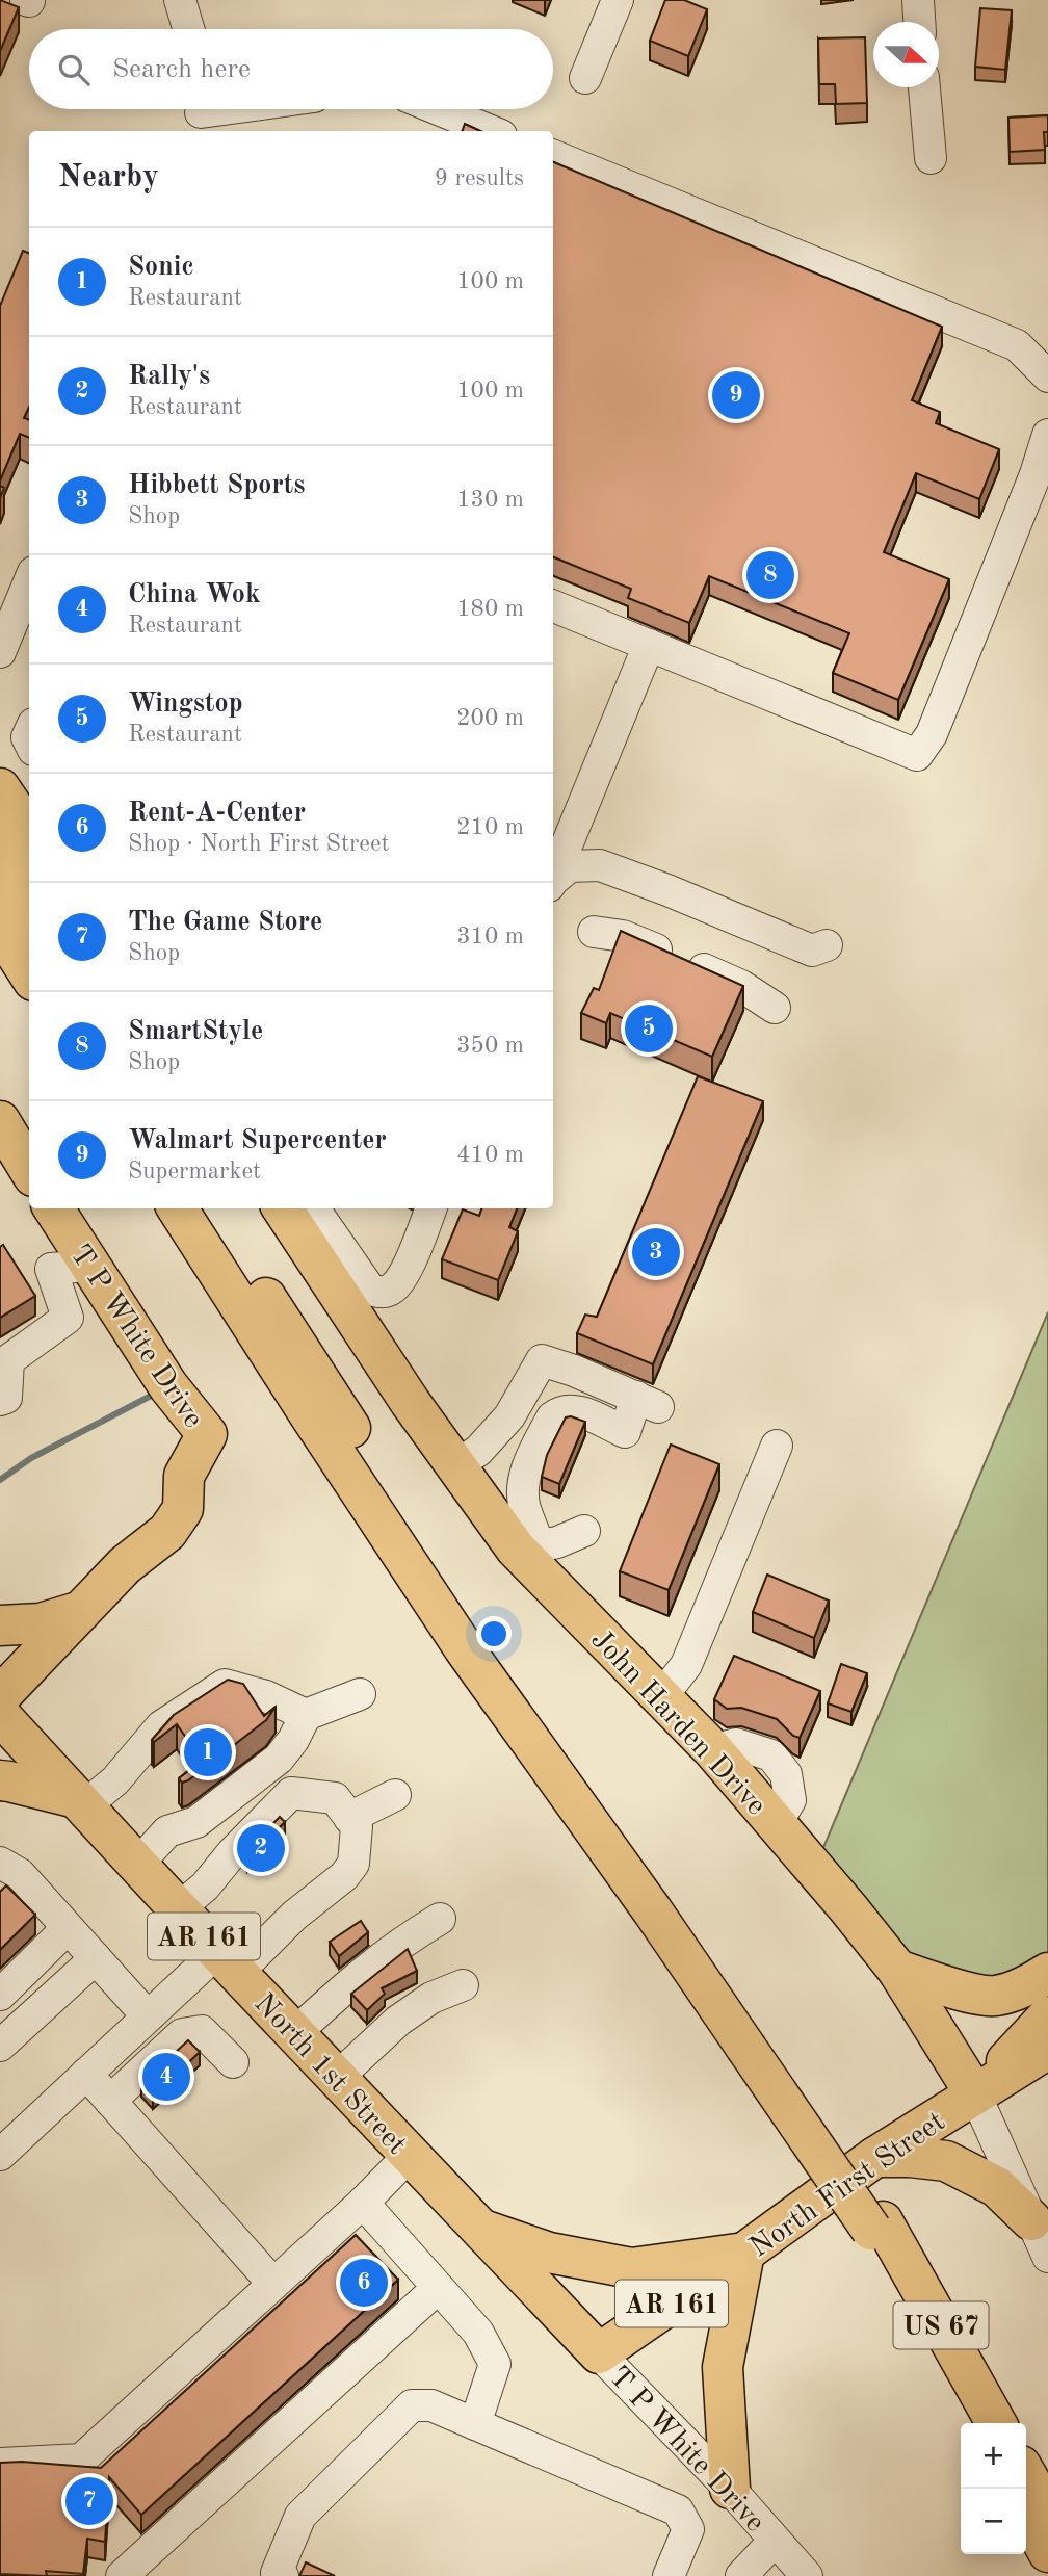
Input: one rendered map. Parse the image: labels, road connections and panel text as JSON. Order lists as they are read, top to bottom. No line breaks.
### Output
{"streets":{"main road":["T P White Drive","John Harden Drive","AR 161","North 1st Street","North First Street","US 67"]},"crossings":[["T P White Drive","AR 161"],["T P White Drive","North First Street"],["John Harden Drive","North First Street"],["AR 161","North 1st Street"],["AR 161","North First Street"]],"north":"right","page":{"search":"Search here","heading":["Nearby","9 results"],"list":[{"mark":"1","name":"Sonic","note":"Restaurant","value":"100 m"},{"mark":"2","name":"Rally's","note":"Restaurant","value":"100 m"},{"mark":"3","name":"Hibbett Sports","note":"Shop","value":"130 m"},{"mark":"4","name":"China Wok","note":"Restaurant","value":"180 m"},{"mark":"5","name":"Wingstop","note":"Restaurant","value":"200 m"},{"mark":"6","name":"Rent-A-Center","note":"Shop · North First Street","value":"210 m"},{"mark":"7","name":"The Game Store","note":"Shop","value":"310 m"},{"mark":"8","name":"SmartStyle","note":"Shop","value":"350 m"},{"mark":"9","name":"Walmart Supercenter","note":"Supermarket","value":"410 m"}],"pins":["9","8","5","3","1","2","4","6","7"],"map_buttons":["+","−"]}}
